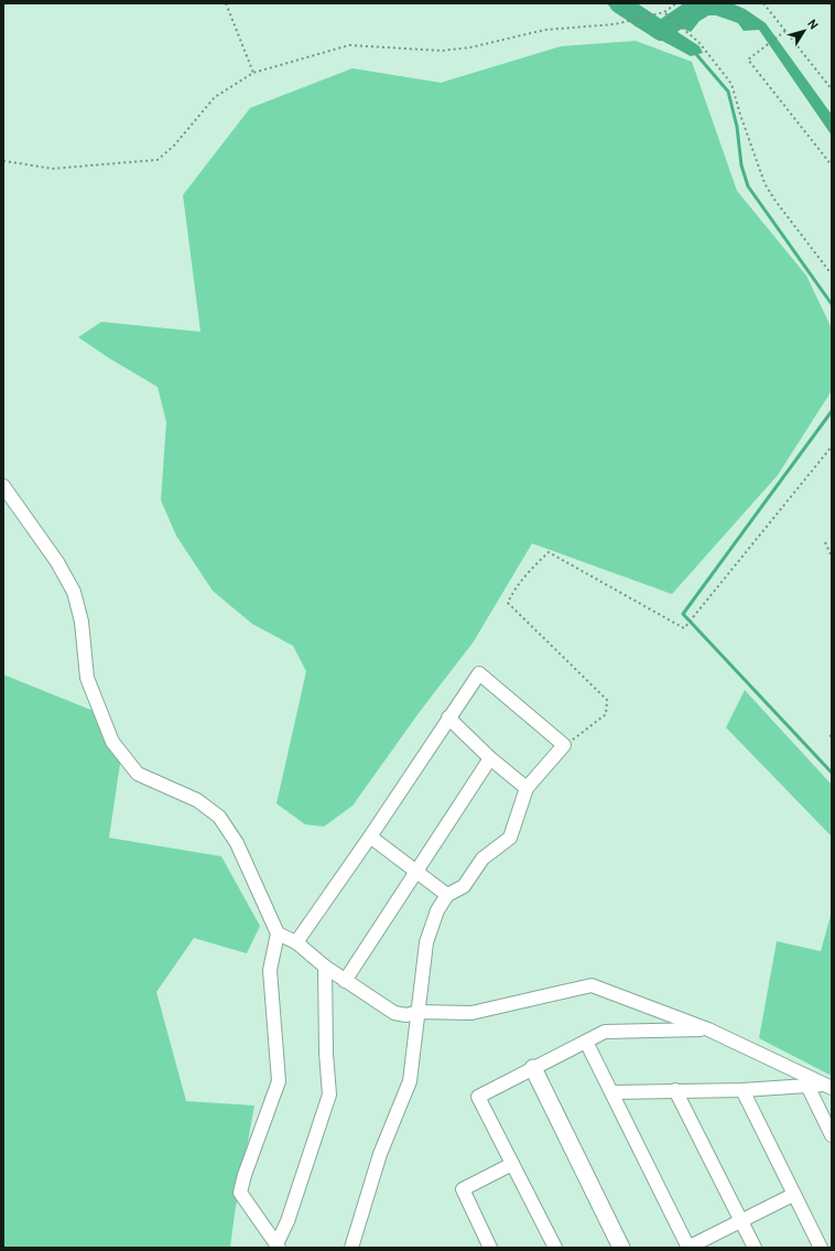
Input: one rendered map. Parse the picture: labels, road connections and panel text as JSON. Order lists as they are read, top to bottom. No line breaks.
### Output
{"north":"top right"}
